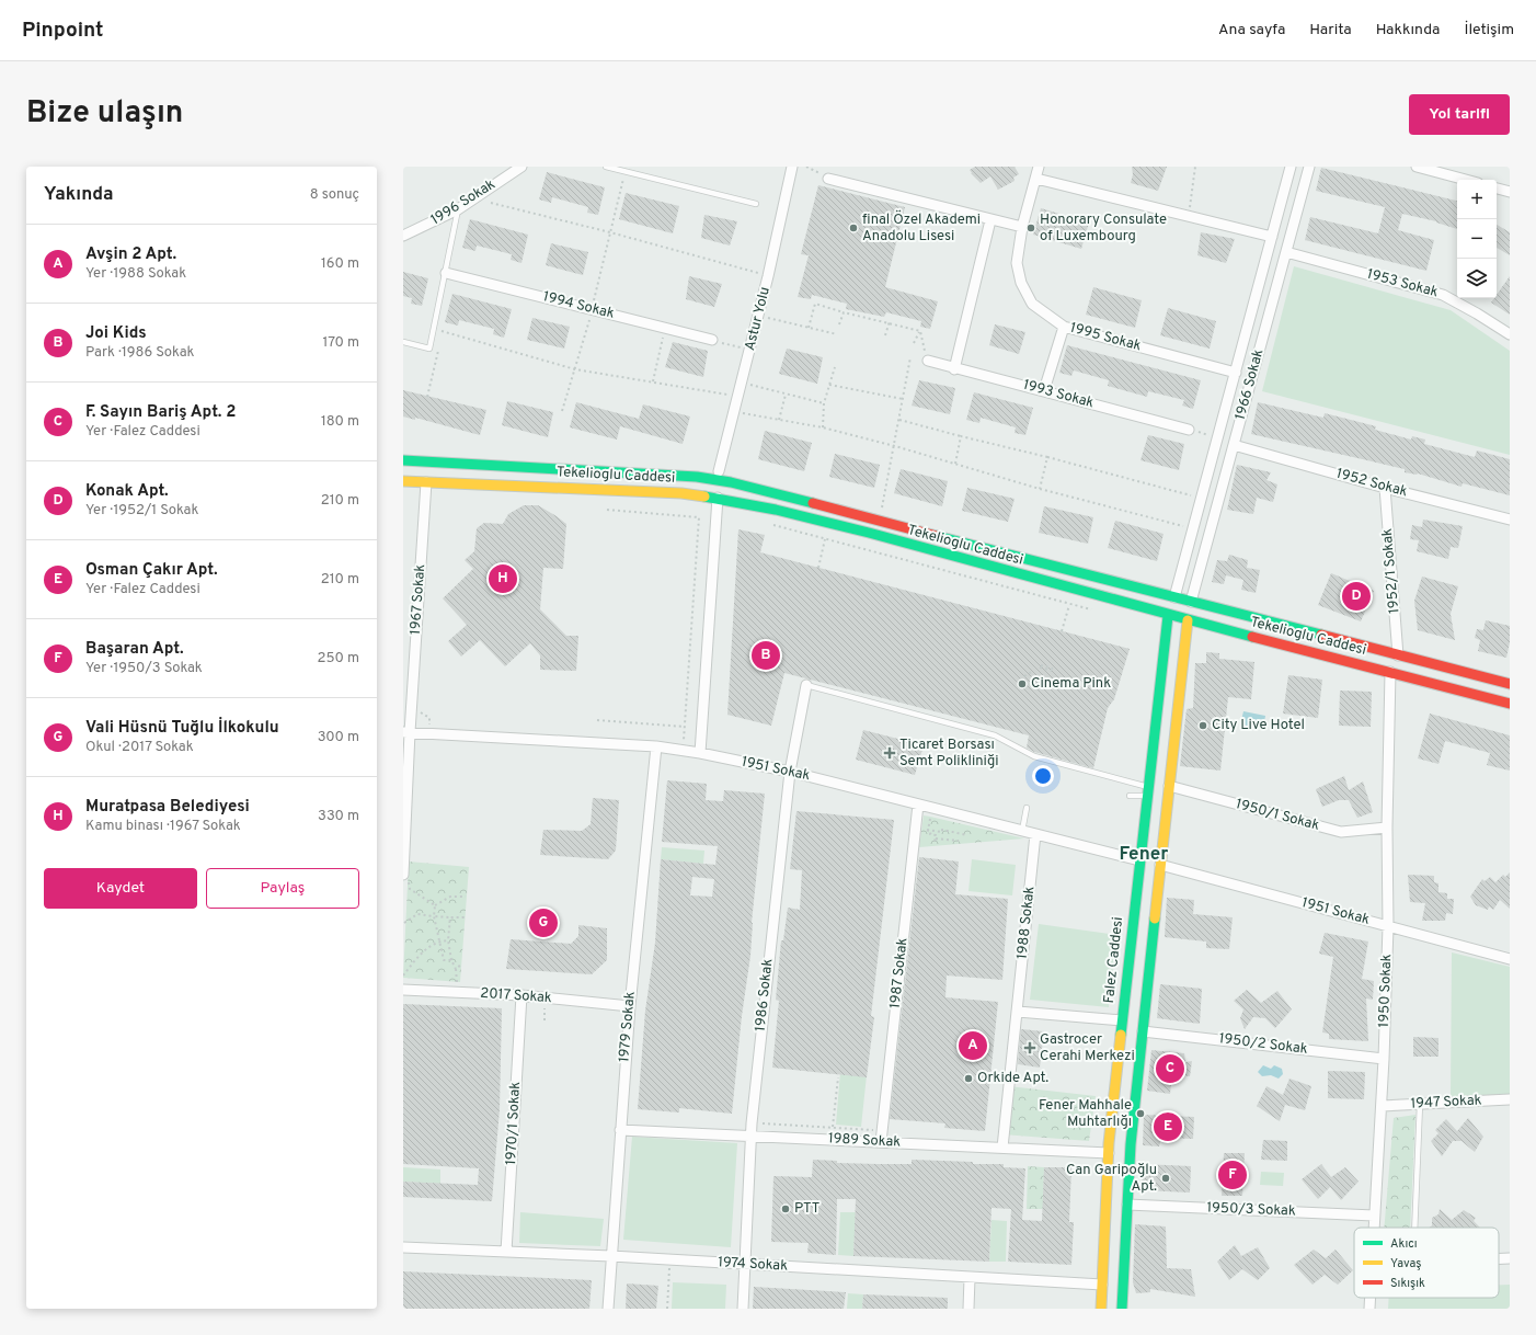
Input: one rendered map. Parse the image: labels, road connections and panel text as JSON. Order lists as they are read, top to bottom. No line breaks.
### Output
{"streets":{"main road":["Tekelioglu Caddesi","Falez Caddesi"],"street":["1996 Sokak","1953 Sokak","1994 Sokak","Astur Yolu","1995 Sokak","1966 Sokak","1993 Sokak","1952 Sokak","1952/1 Sokak","1967 Sokak","1951 Sokak","1950/1 Sokak","1988 Sokak","1987 Sokak","1950 Sokak","1986 Sokak","2017 Sokak","1979 Sokak","1950/2 Sokak","1947 Sokak","1970/1 Sokak","1989 Sokak","1950/3 Sokak","1974 Sokak"]},"crossings":[["1953 Sokak","1966 Sokak"],["1995 Sokak","1966 Sokak"],["1966 Sokak","Tekelioglu Caddesi"],["1966 Sokak","1952 Sokak"],["Tekelioglu Caddesi","1952/1 Sokak"],["Tekelioglu Caddesi","1967 Sokak"],["Tekelioglu Caddesi","Falez Caddesi"],["Tekelioglu Caddesi","1950 Sokak"],["1952 Sokak","1952/1 Sokak"],["1967 Sokak","1951 Sokak"],["1951 Sokak","1988 Sokak"],["1951 Sokak","Falez Caddesi"],["1951 Sokak","1987 Sokak"],["1951 Sokak","1950 Sokak"],["1951 Sokak","1986 Sokak"],["1951 Sokak","1979 Sokak"],["1950/1 Sokak","1950 Sokak"],["1988 Sokak","1989 Sokak"],["Falez Caddesi","1989 Sokak"],["Falez Caddesi","1974 Sokak"],["1987 Sokak","1989 Sokak"],["1950 Sokak","1950/2 Sokak"],["1950 Sokak","1947 Sokak"],["1950 Sokak","1950/3 Sokak"],["1986 Sokak","1989 Sokak"],["1986 Sokak","1974 Sokak"],["2017 Sokak","1979 Sokak"],["2017 Sokak","1970/1 Sokak"],["1979 Sokak","1989 Sokak"],["1979 Sokak","1974 Sokak"],["1970/1 Sokak","1974 Sokak"]],"districts":["Fener"],"places":{"other":["final Özel Akademi Anadolu Lisesi","Honorary Consulate of Luxembourg","Cinema Pink","City Live Hotel","Orkide Apt.","Fener Mahhale Muhtarlığı","Can Garipoğlu Apt.","PTT"],"health":["Ticaret Borsası Semt Polikliniği","Gastrocer Cerahi Merkezi"]},"legend":["Akıcı","Yavaş","Sıkışık"],"page":{"header":"Pinpoint","nav":["Ana sayfa","Harita","Hakkında","İletişim"],"title":"Bize ulaşın","buttons":["Yol tarifi",["Kaydet","Paylaş"]],"heading":["Yakında","8 sonuç"],"map_buttons":["+","−"],"list":[{"mark":"A","name":"Avşin 2 Apt.","note":"Yer · 1988 Sokak","value":"160 m"},{"mark":"B","name":"Joi Kids","note":"Park · 1986 Sokak","value":"170 m"},{"mark":"C","name":"F. Sayın Bariş Apt. 2","note":"Yer · Falez Caddesi","value":"180 m"},{"mark":"D","name":"Konak Apt.","note":"Yer · 1952/1 Sokak","value":"210 m"},{"mark":"E","name":"Osman Çakır Apt.","note":"Yer · Falez Caddesi","value":"210 m"},{"mark":"F","name":"Başaran Apt.","note":"Yer · 1950/3 Sokak","value":"250 m"},{"mark":"G","name":"Vali Hüsnü Tuğlu İlkokulu","note":"Okul · 2017 Sokak","value":"300 m"},{"mark":"H","name":"Muratpasa Belediyesi","note":"Kamu binası · 1967 Sokak","value":"330 m"}],"pins":["H","D","B","G","A","C","E","F"]}}
